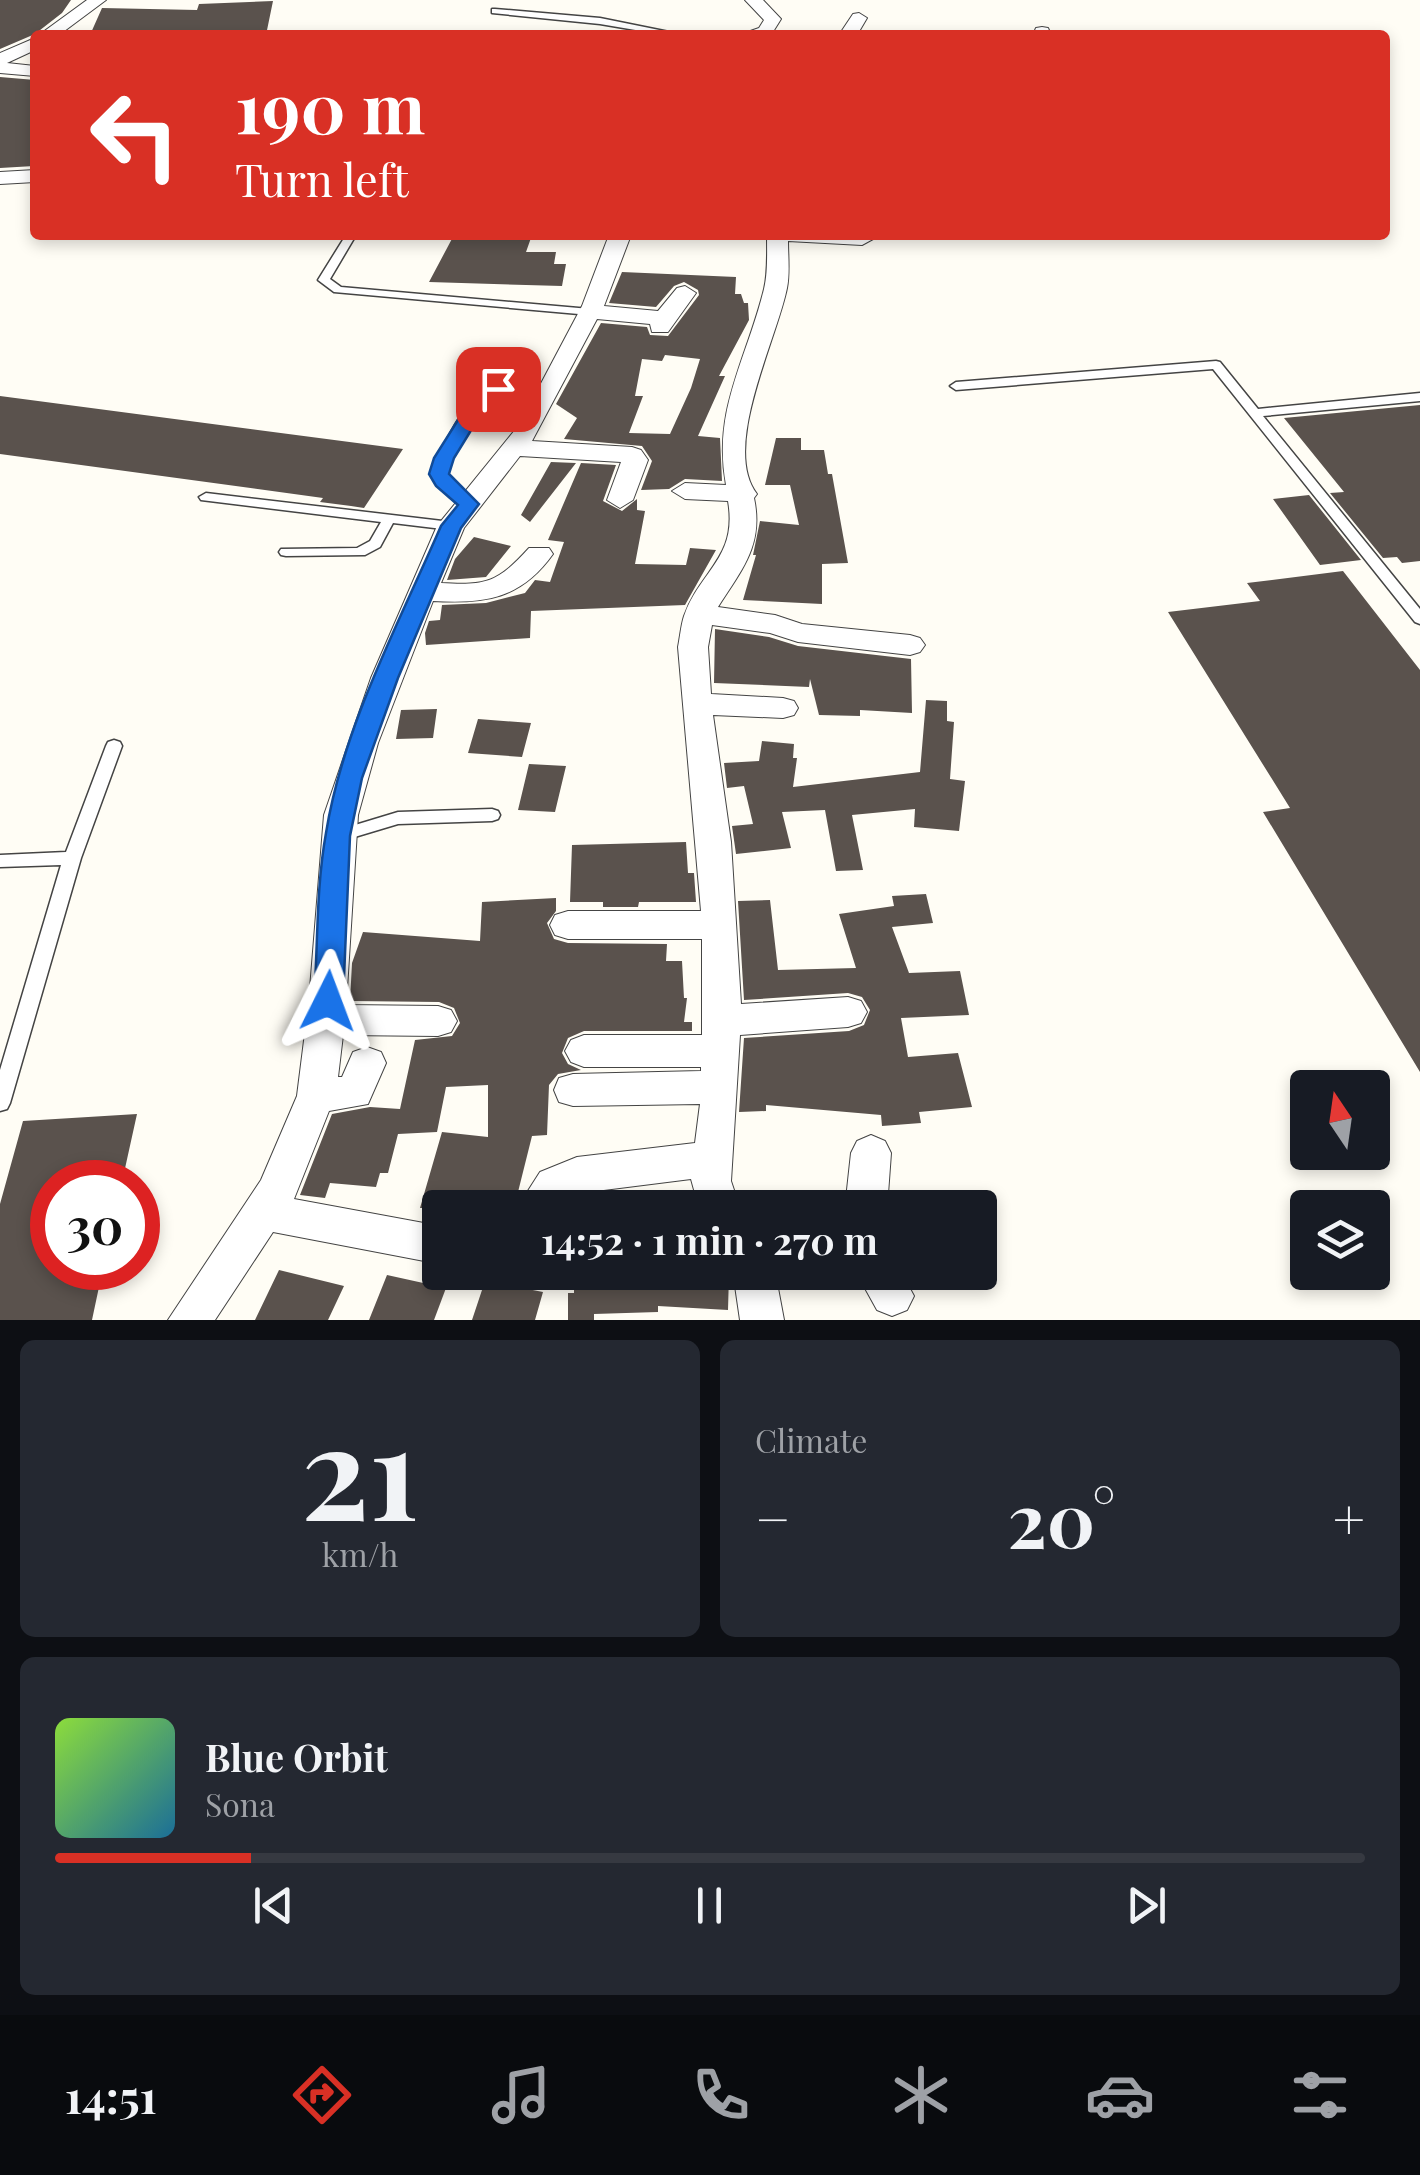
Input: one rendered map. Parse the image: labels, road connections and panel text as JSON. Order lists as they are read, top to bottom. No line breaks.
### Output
{"north":"top","page":{"turn":["190 m","Turn left"],"limit":"30","trip":"14:52 · 1 min · 270 m","tile":[["21","km/h"],"Climate"],"heat":["−","20°","+"],"song":["Blue Orbit","Sona"],"tabs":"14:51"}}
